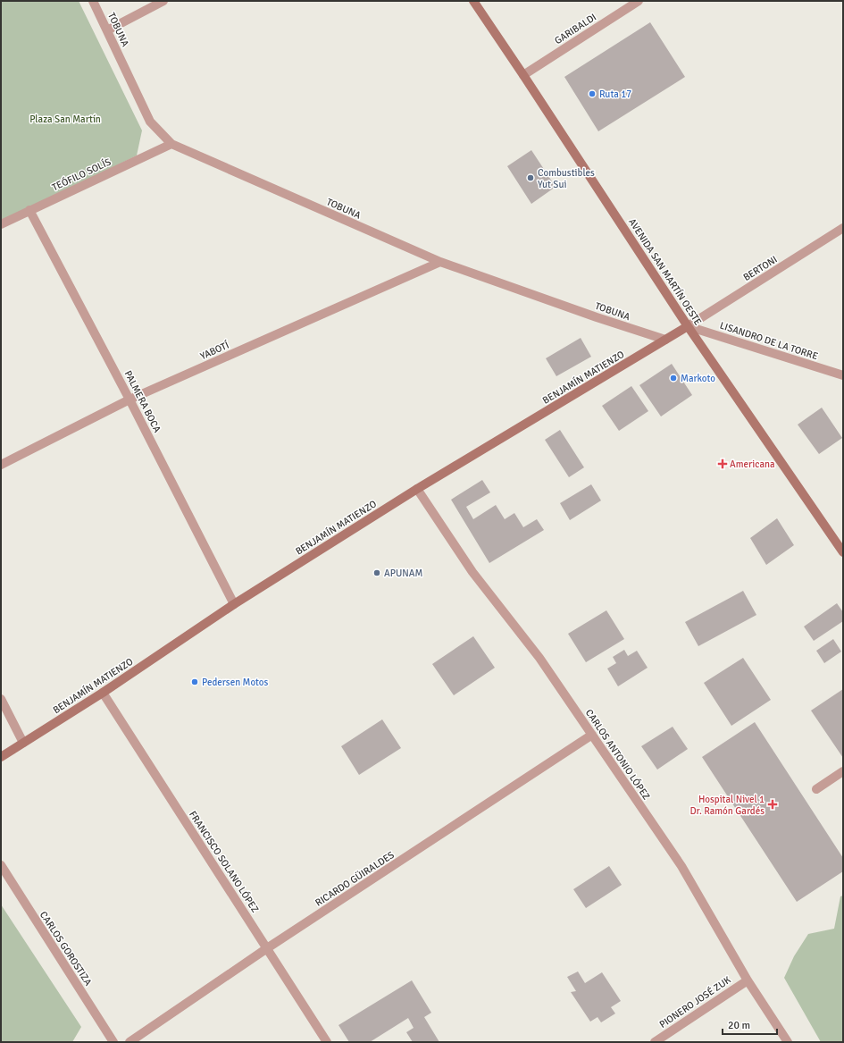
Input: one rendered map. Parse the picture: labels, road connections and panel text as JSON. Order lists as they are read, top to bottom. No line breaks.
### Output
{"streets":{"main road":["AVENIDA SAN MARTÍN OESTE","BENJAMÍN MATIENZO"],"street":["GARIBALDI","TOBUNA","TEÓFILO SOLÍS","BERTONI","LISANDRO DE LA TORRE","YABOTÍ","PALMERA BOCA","CARLOS ANTONIO LÓPEZ","FRANCISCO SOLANO LÓPEZ","RICARDO GÜIRALDES","CARLOS GOROSTIZA","PIONERO JOSÉ ZUK"]},"crossings":[["GARIBALDI","AVENIDA SAN MARTÍN OESTE"],["TOBUNA","TEÓFILO SOLÍS"],["TOBUNA","YABOTÍ"],["TOBUNA","BENJAMÍN MATIENZO"],["TEÓFILO SOLÍS","PALMERA BOCA"],["BERTONI","AVENIDA SAN MARTÍN OESTE"],["BERTONI","LISANDRO DE LA TORRE"],["BERTONI","BENJAMÍN MATIENZO"],["AVENIDA SAN MARTÍN OESTE","LISANDRO DE LA TORRE"],["AVENIDA SAN MARTÍN OESTE","BENJAMÍN MATIENZO"],["LISANDRO DE LA TORRE","BENJAMÍN MATIENZO"],["YABOTÍ","PALMERA BOCA"],["BENJAMÍN MATIENZO","PALMERA BOCA"],["BENJAMÍN MATIENZO","CARLOS ANTONIO LÓPEZ"],["BENJAMÍN MATIENZO","FRANCISCO SOLANO LÓPEZ"],["CARLOS ANTONIO LÓPEZ","RICARDO GÜIRALDES"],["CARLOS ANTONIO LÓPEZ","PIONERO JOSÉ ZUK"],["FRANCISCO SOLANO LÓPEZ","RICARDO GÜIRALDES"]],"parks":["Plaza San Martín"],"places":{"other":["Ruta 17","Combustibles Yut Sui","Markoto","APUNAM","Pedersen Motos"],"health":["Americana","Hospital Nivel 1 Dr. Ramón Gardés"]},"scale_bar":"20 m"}
